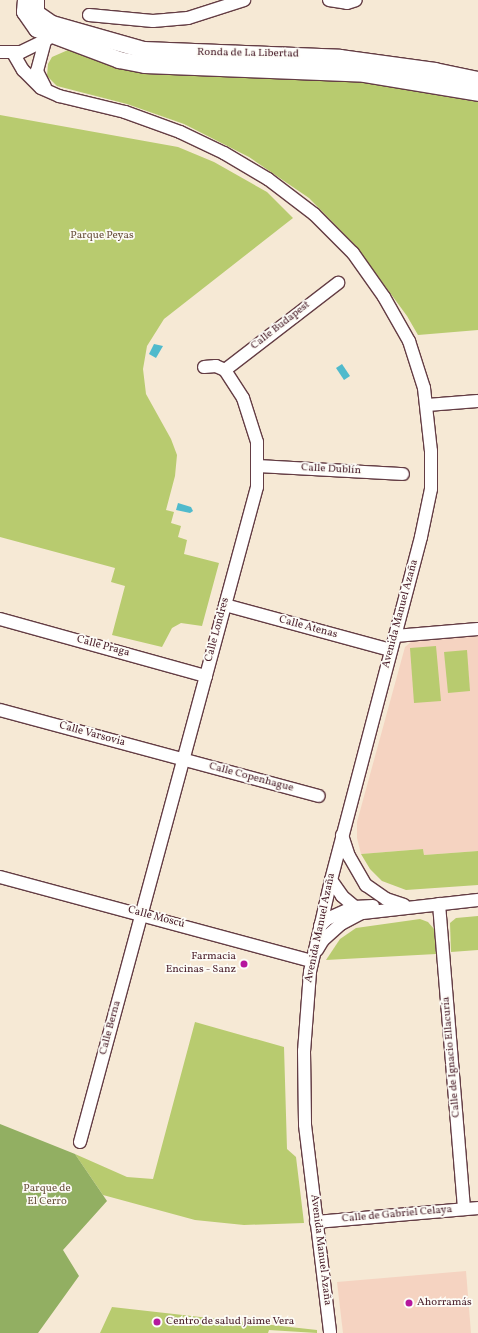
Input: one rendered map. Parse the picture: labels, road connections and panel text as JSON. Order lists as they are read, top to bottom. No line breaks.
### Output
{"streets":{"main road":["Ronda de La Libertad"],"street":["Calle Budapest","Calle Dublín","Avenida Manuel Azaña","Calle Atenas","Calle Londres","Calle Praga","Calle Varsovia","Calle Copenhague","Calle Moscú","Calle Berna","Calle de Ignacio Ellacuría","Calle de Gabriel Celaya"]},"crossings":[["Calle Budapest","Calle Londres"],["Calle Dublín","Calle Londres"],["Avenida Manuel Azaña","Calle Atenas"],["Avenida Manuel Azaña","Calle Moscú"],["Avenida Manuel Azaña","Calle de Gabriel Celaya"],["Calle Atenas","Calle Londres"],["Calle Londres","Calle Praga"],["Calle Londres","Calle Varsovia"],["Calle Londres","Calle Copenhague"],["Calle Londres","Calle Moscú"],["Calle Londres","Calle Berna"],["Calle Varsovia","Calle Copenhague"],["Calle Moscú","Calle Berna"],["Calle de Ignacio Ellacuría","Calle de Gabriel Celaya"]],"parks":["Parque Peyas","Parque de El Cerro"],"places":["Farmacia Encinas - Sanz","Ahorramás","Centro de salud Jaime Vera"]}
